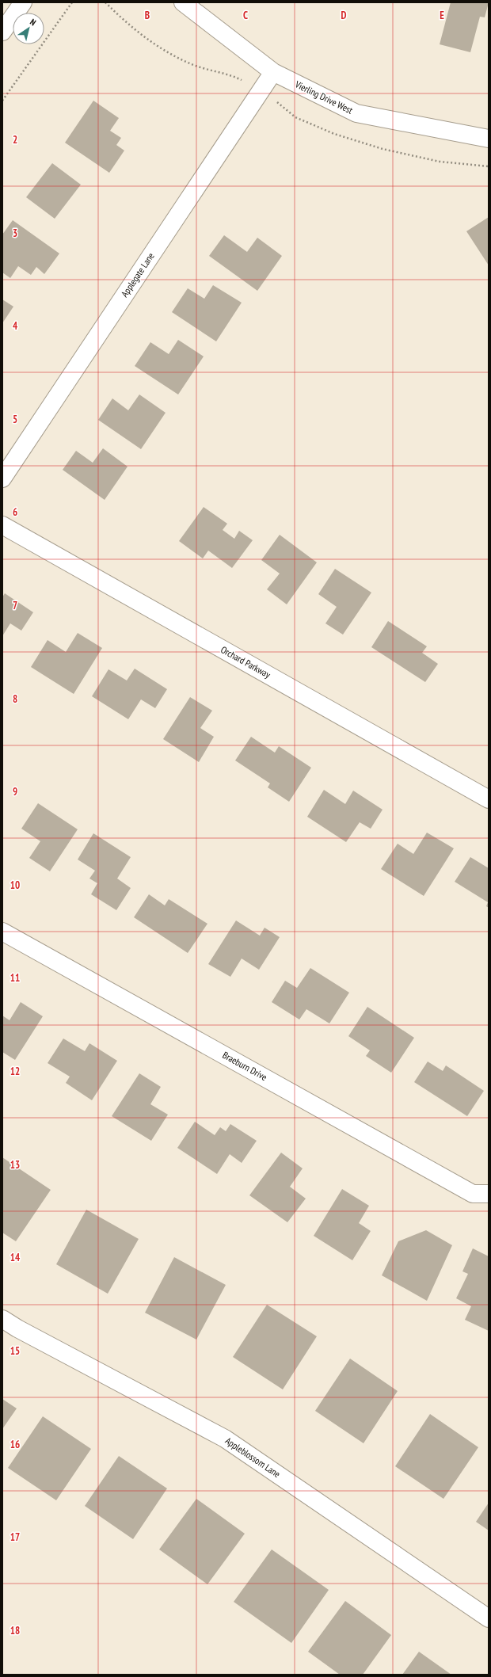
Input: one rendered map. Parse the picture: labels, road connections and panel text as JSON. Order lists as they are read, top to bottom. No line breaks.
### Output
{"streets":{"street":["Vierling Drive West","Applegate Lane","Orchard Parkway","Braeburn Drive","Appleblossom Lane"]},"crossings":[["Vierling Drive West","Applegate Lane"]],"north":"top right","grid":{"columns":["B","C","D","E"],"rows":["2","3","4","5","6","7","8","9","10","11","12","13","14","15","16","17","18"]}}
